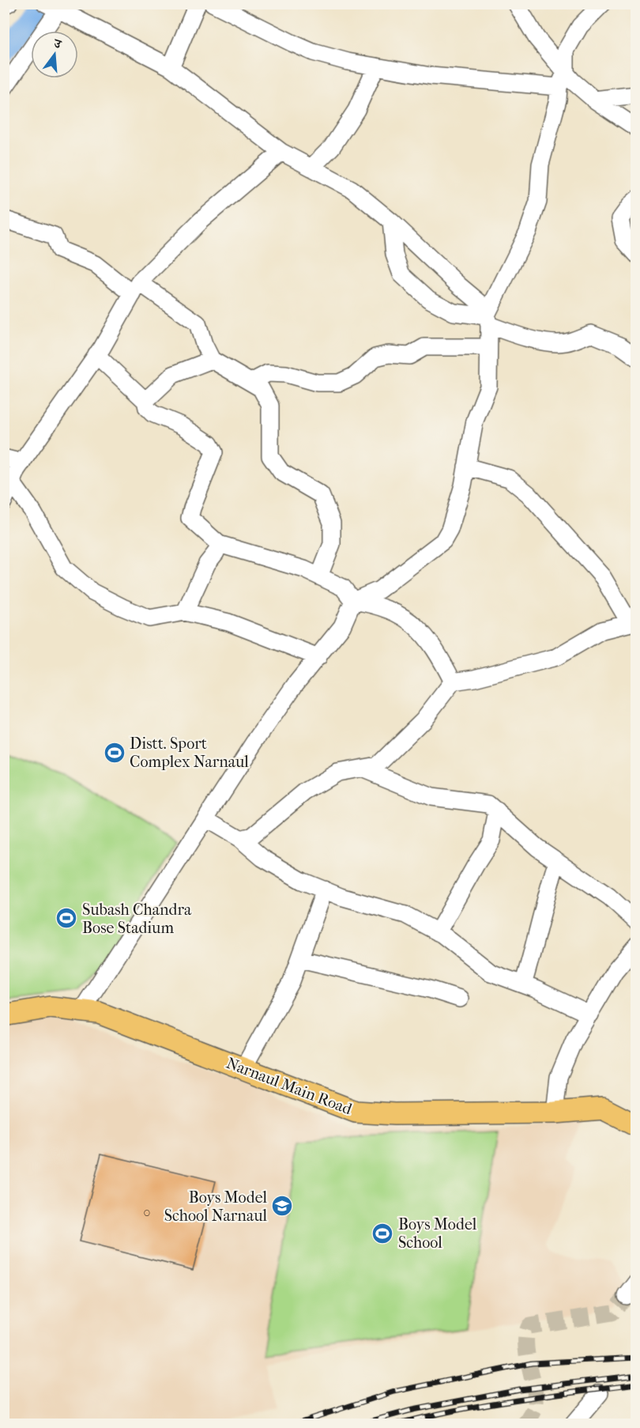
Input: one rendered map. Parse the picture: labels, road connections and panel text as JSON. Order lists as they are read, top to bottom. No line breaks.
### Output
{"streets":{"main road":["Narnaul Main Road"]},"places":{"sports":["Distt. Sport Complex Narnaul","Subash Chandra Bose Stadium","Boys Model School"],"school or university":["Boys Model School Narnaul"]},"house_numbers":["0"],"north":"top"}
